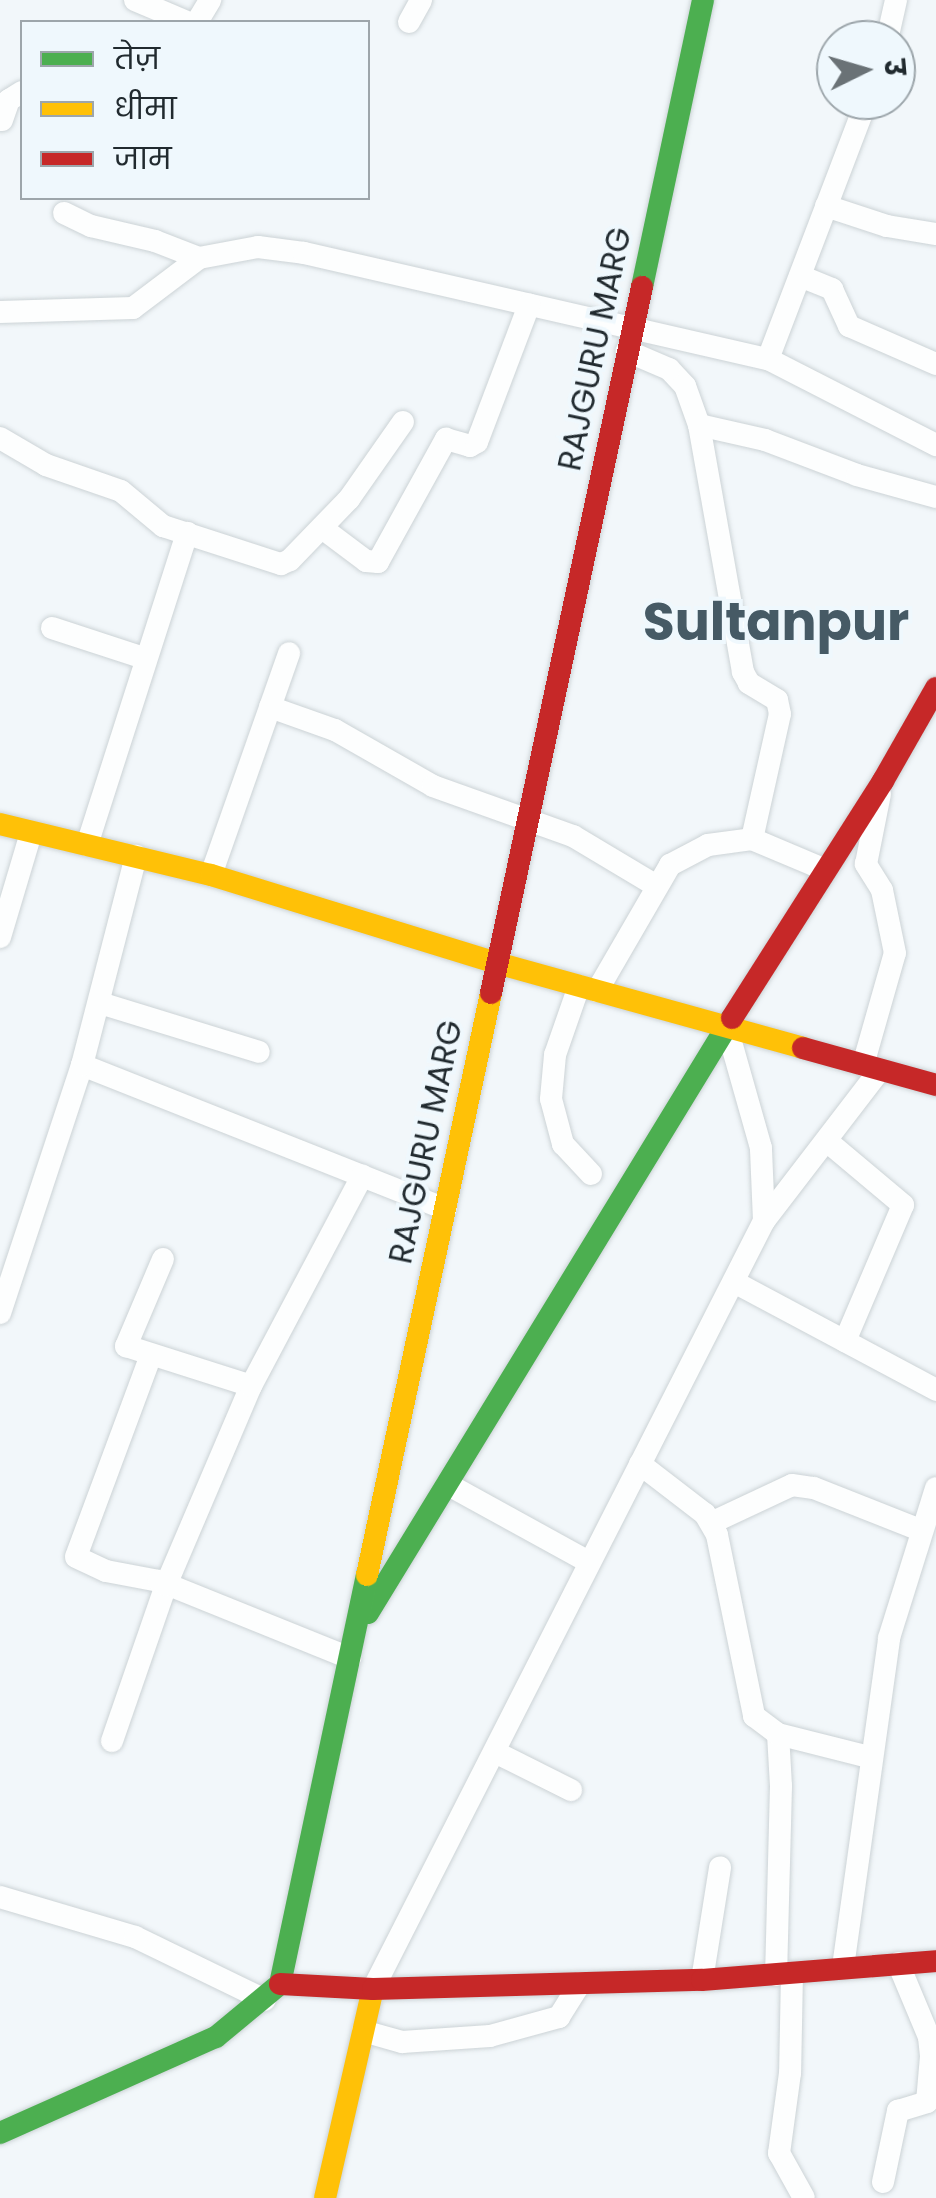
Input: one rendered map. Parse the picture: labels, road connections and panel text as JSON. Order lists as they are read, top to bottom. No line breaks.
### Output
{"streets":{"street":["RAJGURU MARG"]},"districts":["Sultanpur"],"legend":["तेज़","धीमा","जाम"],"north":"right"}
